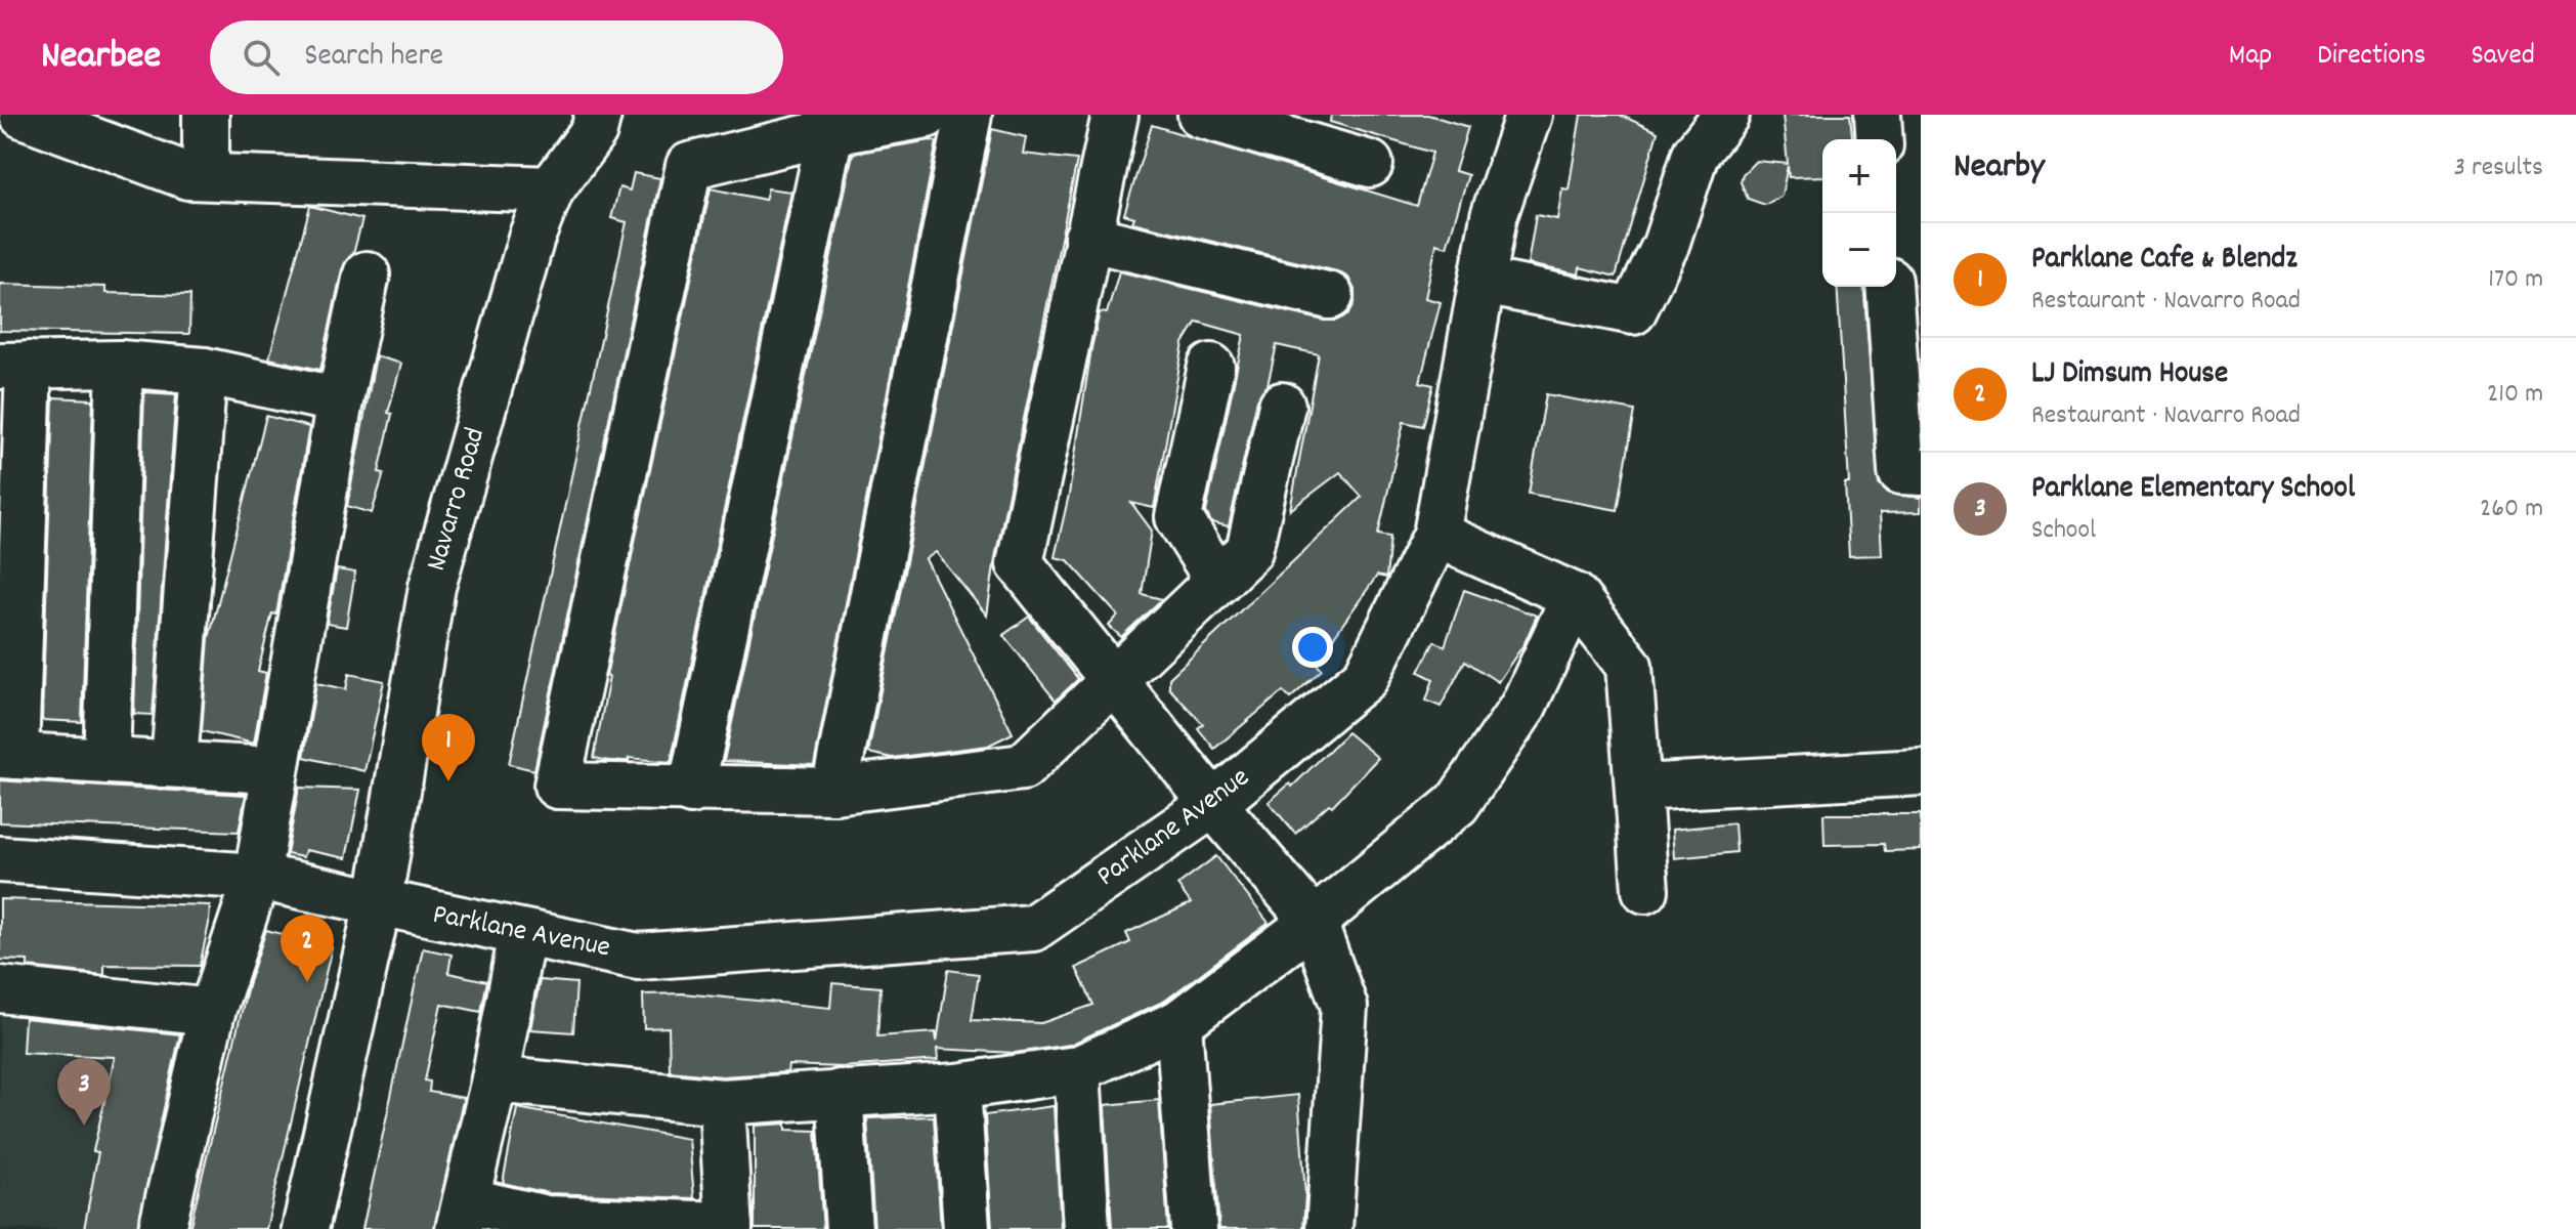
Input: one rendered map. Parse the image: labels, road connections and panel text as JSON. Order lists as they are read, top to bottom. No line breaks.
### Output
{"streets":{"street":["Navarro Road","Parklane Avenue"]},"crossings":[["Navarro Road","Parklane Avenue"]],"page":{"header":"Nearbee","search":"Search here","nav":["Map","Directions","Saved"],"heading":["Nearby","3 results"],"map_buttons":["+","−"],"list":[{"mark":"1","name":"Parklane Cafe & Blendz","note":"Restaurant · Navarro Road","value":"170 m"},{"mark":"2","name":"LJ Dimsum House","note":"Restaurant · Navarro Road","value":"210 m"},{"mark":"3","name":"Parklane Elementary School","note":"School","value":"260 m"}],"pins":["1","2","3"]}}
